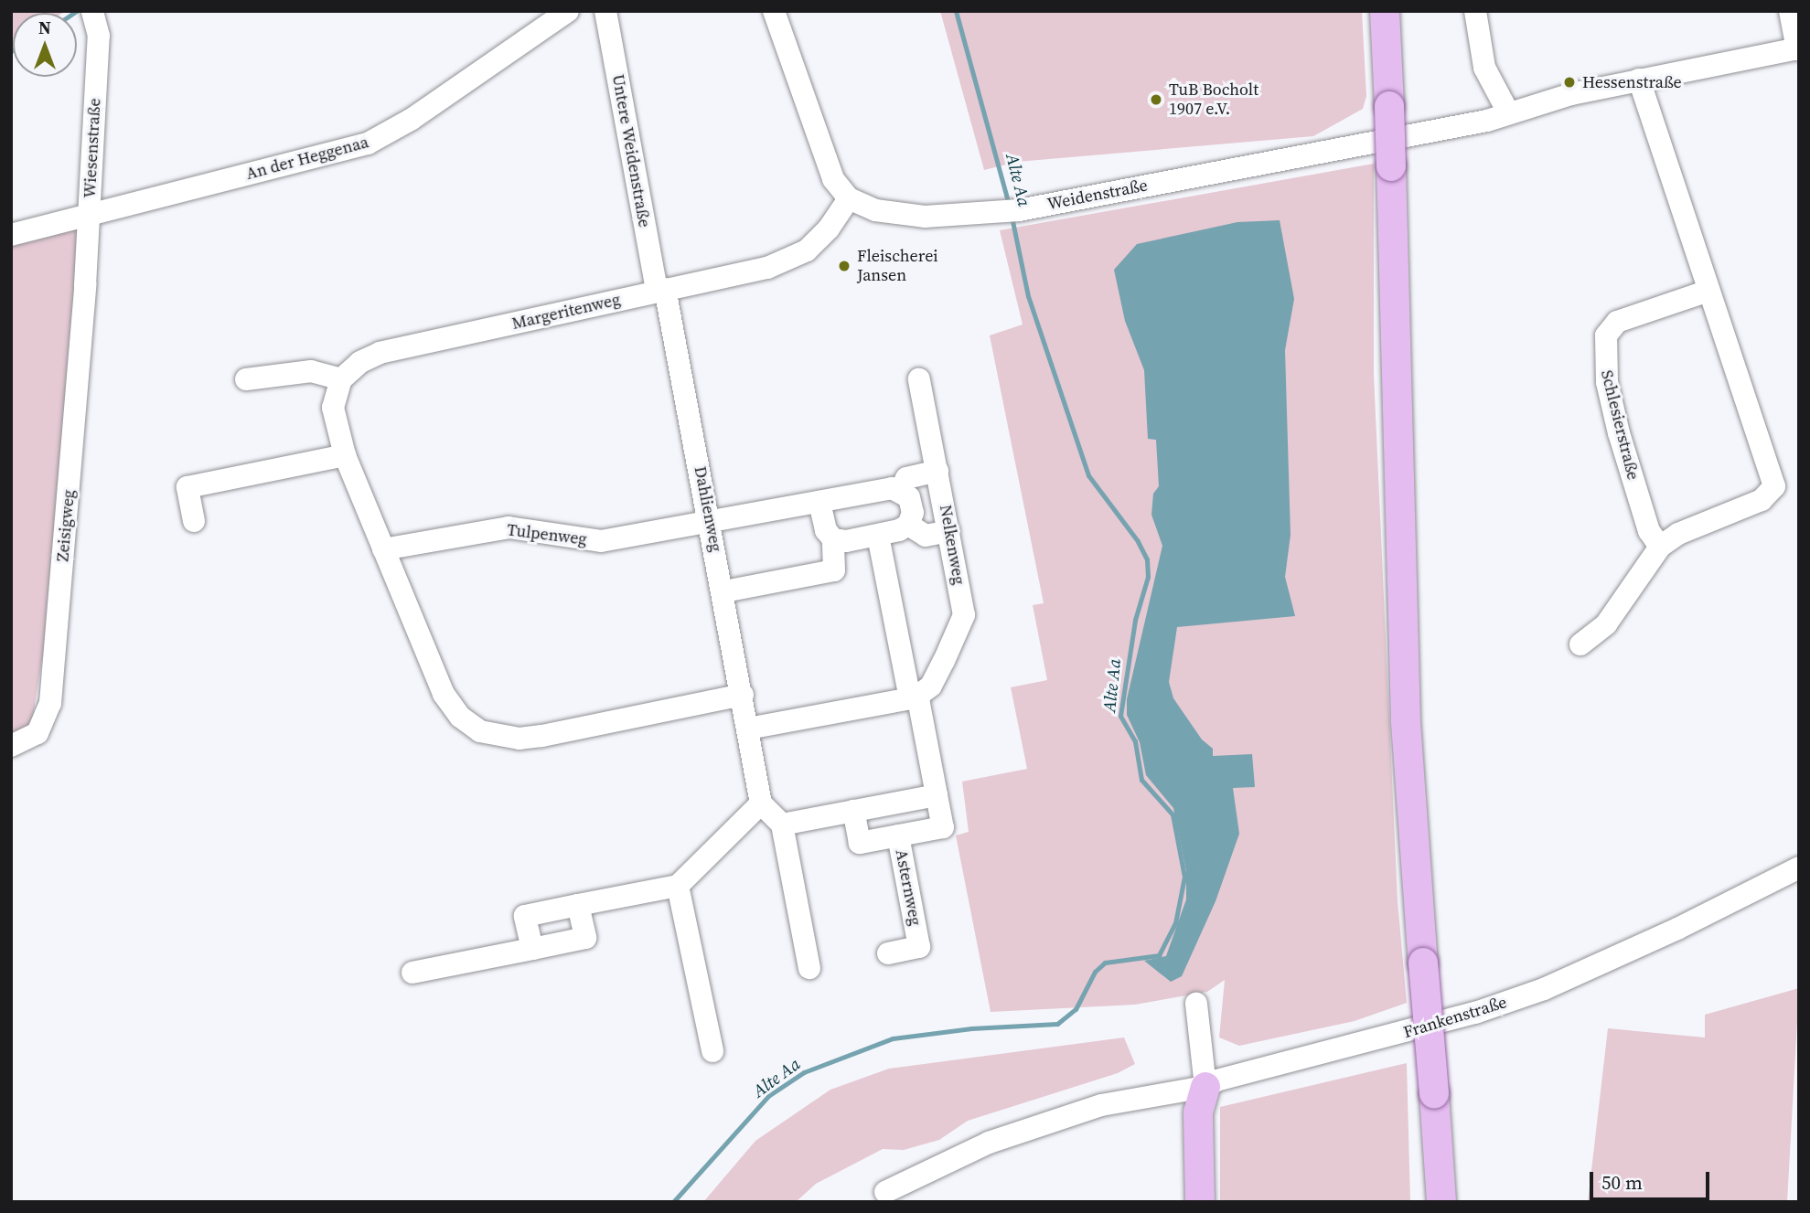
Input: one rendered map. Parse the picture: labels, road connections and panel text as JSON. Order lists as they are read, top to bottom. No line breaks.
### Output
{"streets":{"street":["Wiesenstraße","Untere Weidenstraße","An der Heggenaa","Weidenstraße","Margeritenweg","Schlesierstraße","Dahlienweg","Zeisigweg","Tulpenweg","Nelkenweg","Asternweg","Frankenstraße"]},"crossings":[["Wiesenstraße","An der Heggenaa"],["Wiesenstraße","Zeisigweg"],["Untere Weidenstraße","Margeritenweg"],["Untere Weidenstraße","Dahlienweg"],["Weidenstraße","Margeritenweg"],["Margeritenweg","Dahlienweg"],["Dahlienweg","Tulpenweg"]],"water":["Alte Aa"],"places":["Hessenstraße","TuB Bocholt 1907 e.V.","Fleischerei Jansen"],"scale_bar":"50 m","north":"top"}
